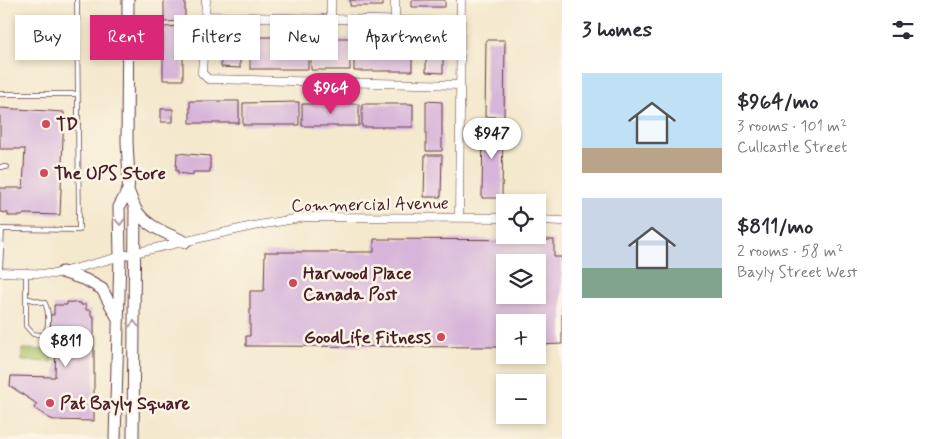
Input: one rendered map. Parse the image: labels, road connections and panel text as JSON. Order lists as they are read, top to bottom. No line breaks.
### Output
{"streets":{"street":["Commercial Avenue"]},"places":["TD","The UPS Store","Harwood Place Canada Post","GoodLife Fitness","Pat Bayly Square"],"page":{"heading":"3 homes","chip":["Buy","Rent","Filters","New","Apartment"],"list":[{"name":"$964/mo","note":"3 rooms · 101 m² · Cullcastle Street"},{"name":"$811/mo","note":"2 rooms · 58 m² · Bayly Street West"}],"price":["$964","$947","$811"],"map_buttons":["+","−"]}}
